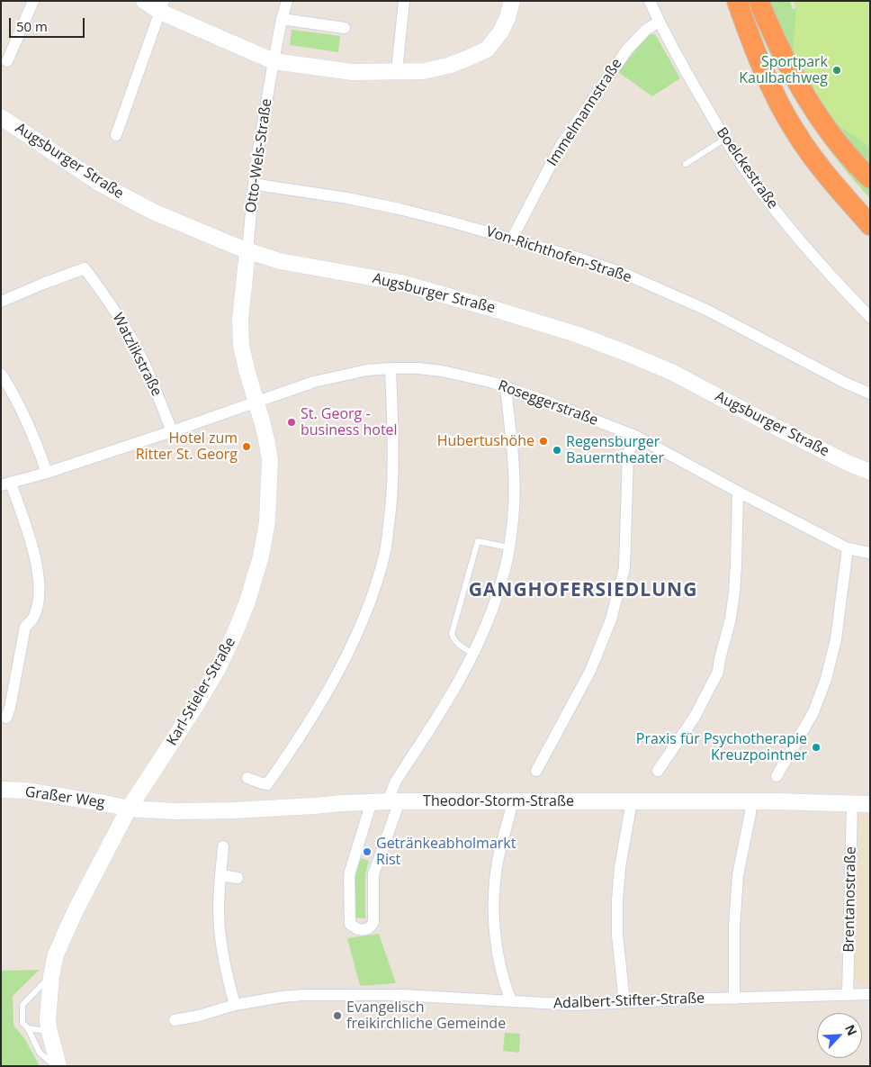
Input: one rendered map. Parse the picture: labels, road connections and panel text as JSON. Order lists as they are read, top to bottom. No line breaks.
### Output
{"streets":{"street":["Immelmannstraße","Otto-Wels-Straße","Augsburger Straße","Boelckestraße","Von-Richthofen-Straße","Watzlikstraße","Roseggerstraße","Karl-Stieler-Straße","Graßer Weg","Theodor-Storm-Straße","Brentanostraße","Adalbert-Stifter-Straße"]},"crossings":[["Immelmannstraße","Boelckestraße"],["Immelmannstraße","Von-Richthofen-Straße"],["Otto-Wels-Straße","Augsburger Straße"],["Otto-Wels-Straße","Von-Richthofen-Straße"],["Otto-Wels-Straße","Karl-Stieler-Straße"],["Augsburger Straße","Karl-Stieler-Straße"],["Watzlikstraße","Roseggerstraße"],["Roseggerstraße","Karl-Stieler-Straße"],["Karl-Stieler-Straße","Graßer Weg"],["Karl-Stieler-Straße","Theodor-Storm-Straße"],["Graßer Weg","Theodor-Storm-Straße"],["Theodor-Storm-Straße","Brentanostraße"],["Brentanostraße","Adalbert-Stifter-Straße"]],"districts":["GANGHOFERSIEDLUNG"],"places":["Sportpark Kaulbachweg","St. Georg - business hotel","Hubertushöhe","Hotel zum Ritter St. Georg","Regensburger Bauerntheater","Praxis für Psychotherapie Kreuzpointner","Getränkeabholmarkt Rist","Evangelisch freikirchliche Gemeinde"],"scale_bar":"50 m","north":"top right"}
